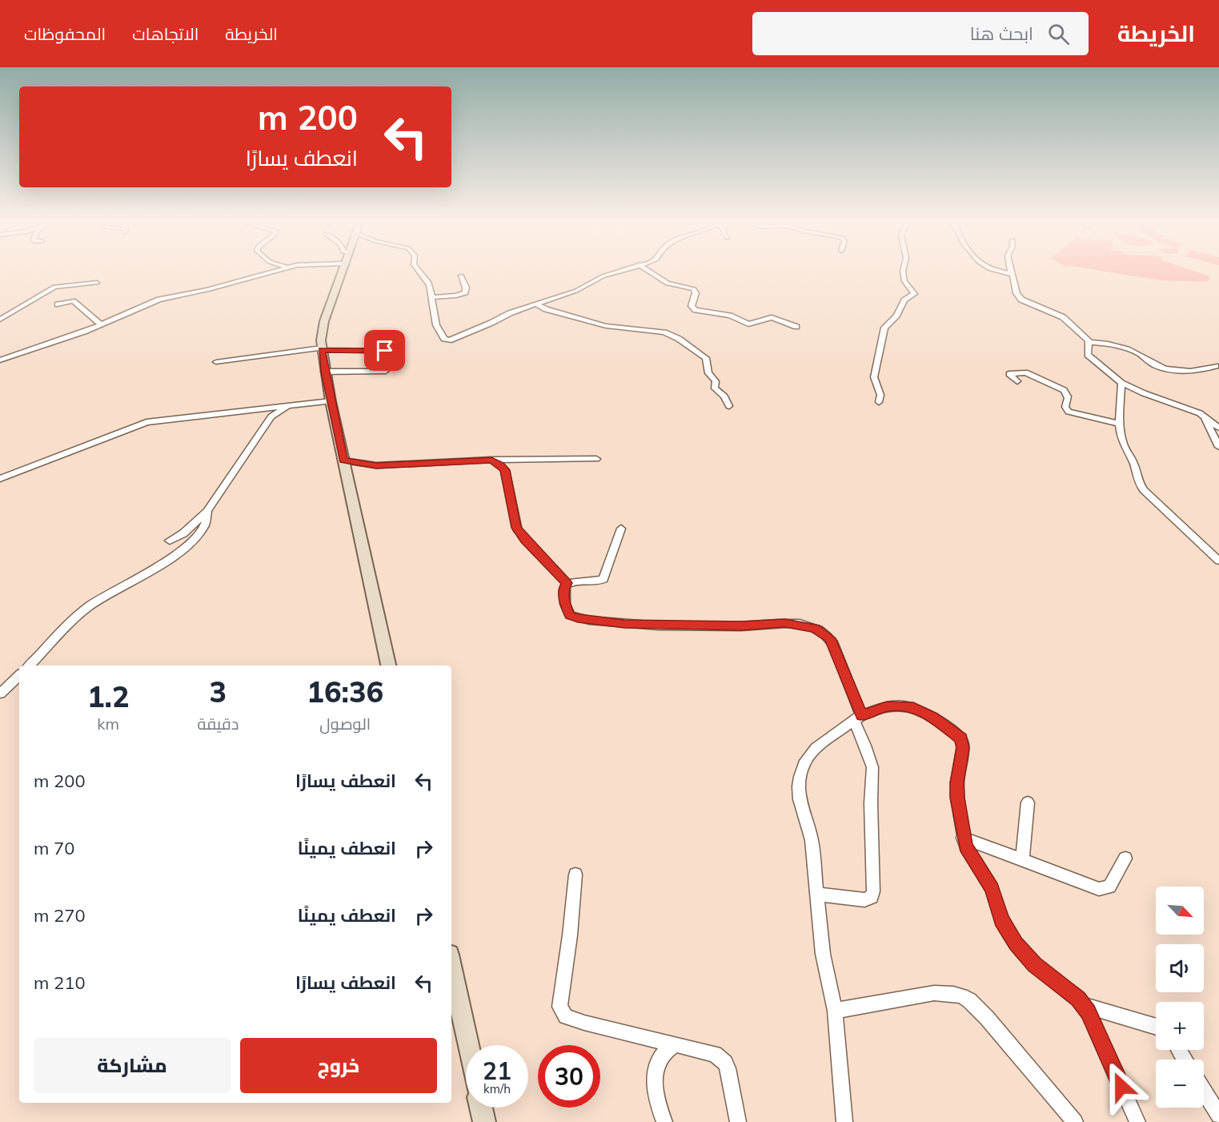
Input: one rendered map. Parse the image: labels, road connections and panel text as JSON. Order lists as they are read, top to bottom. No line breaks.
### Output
{"north":"bottom right","page":{"header":"الخريطة","search":"ابحث هنا","nav":["الخريطة","الاتجاهات","المحفوظات"],"turn":["200 m","انعطف يسارًا"],"eta":["16:36","الوصول","3","دقيقة","1.2","km"],"list":[{"name":"انعطف يسارًا","value":"200 m"},{"name":"انعطف يمينًا","value":"70 m"},{"name":"انعطف يمينًا","value":"270 m"},{"name":"انعطف يسارًا","value":"210 m"}],"map_buttons":["+","−"],"buttons":["خروج","مشاركة"],"speed":"21 km/h","limit":"30"}}
